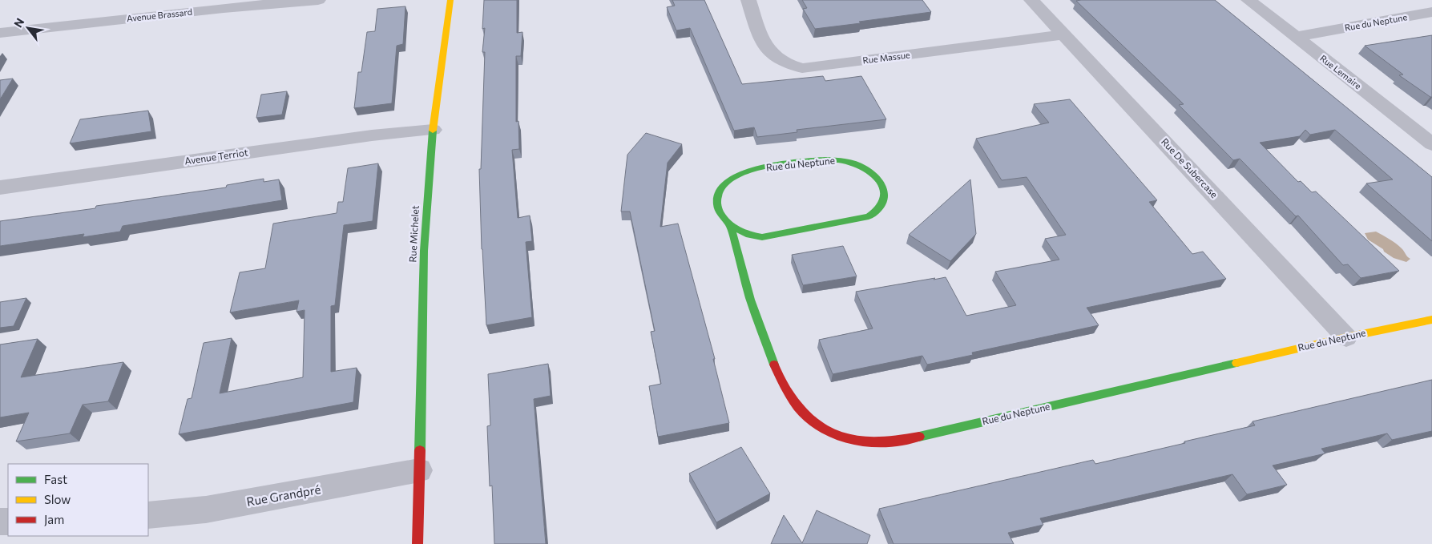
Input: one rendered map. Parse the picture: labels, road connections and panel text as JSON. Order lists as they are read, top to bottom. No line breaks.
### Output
{"streets":{"street":["Avenue Brassard","Rue du Neptune","Rue Massue","Rue Lemaire","Avenue Terriot","Rue De Subercase","Rue Michelet","Rue Grandpré"]},"crossings":[["Rue du Neptune","Rue Lemaire"],["Rue du Neptune","Rue De Subercase"],["Rue Massue","Rue De Subercase"],["Avenue Terriot","Rue Michelet"],["Rue Michelet","Rue Grandpré"]],"legend":["Fast","Slow","Jam"],"north":"top left"}
